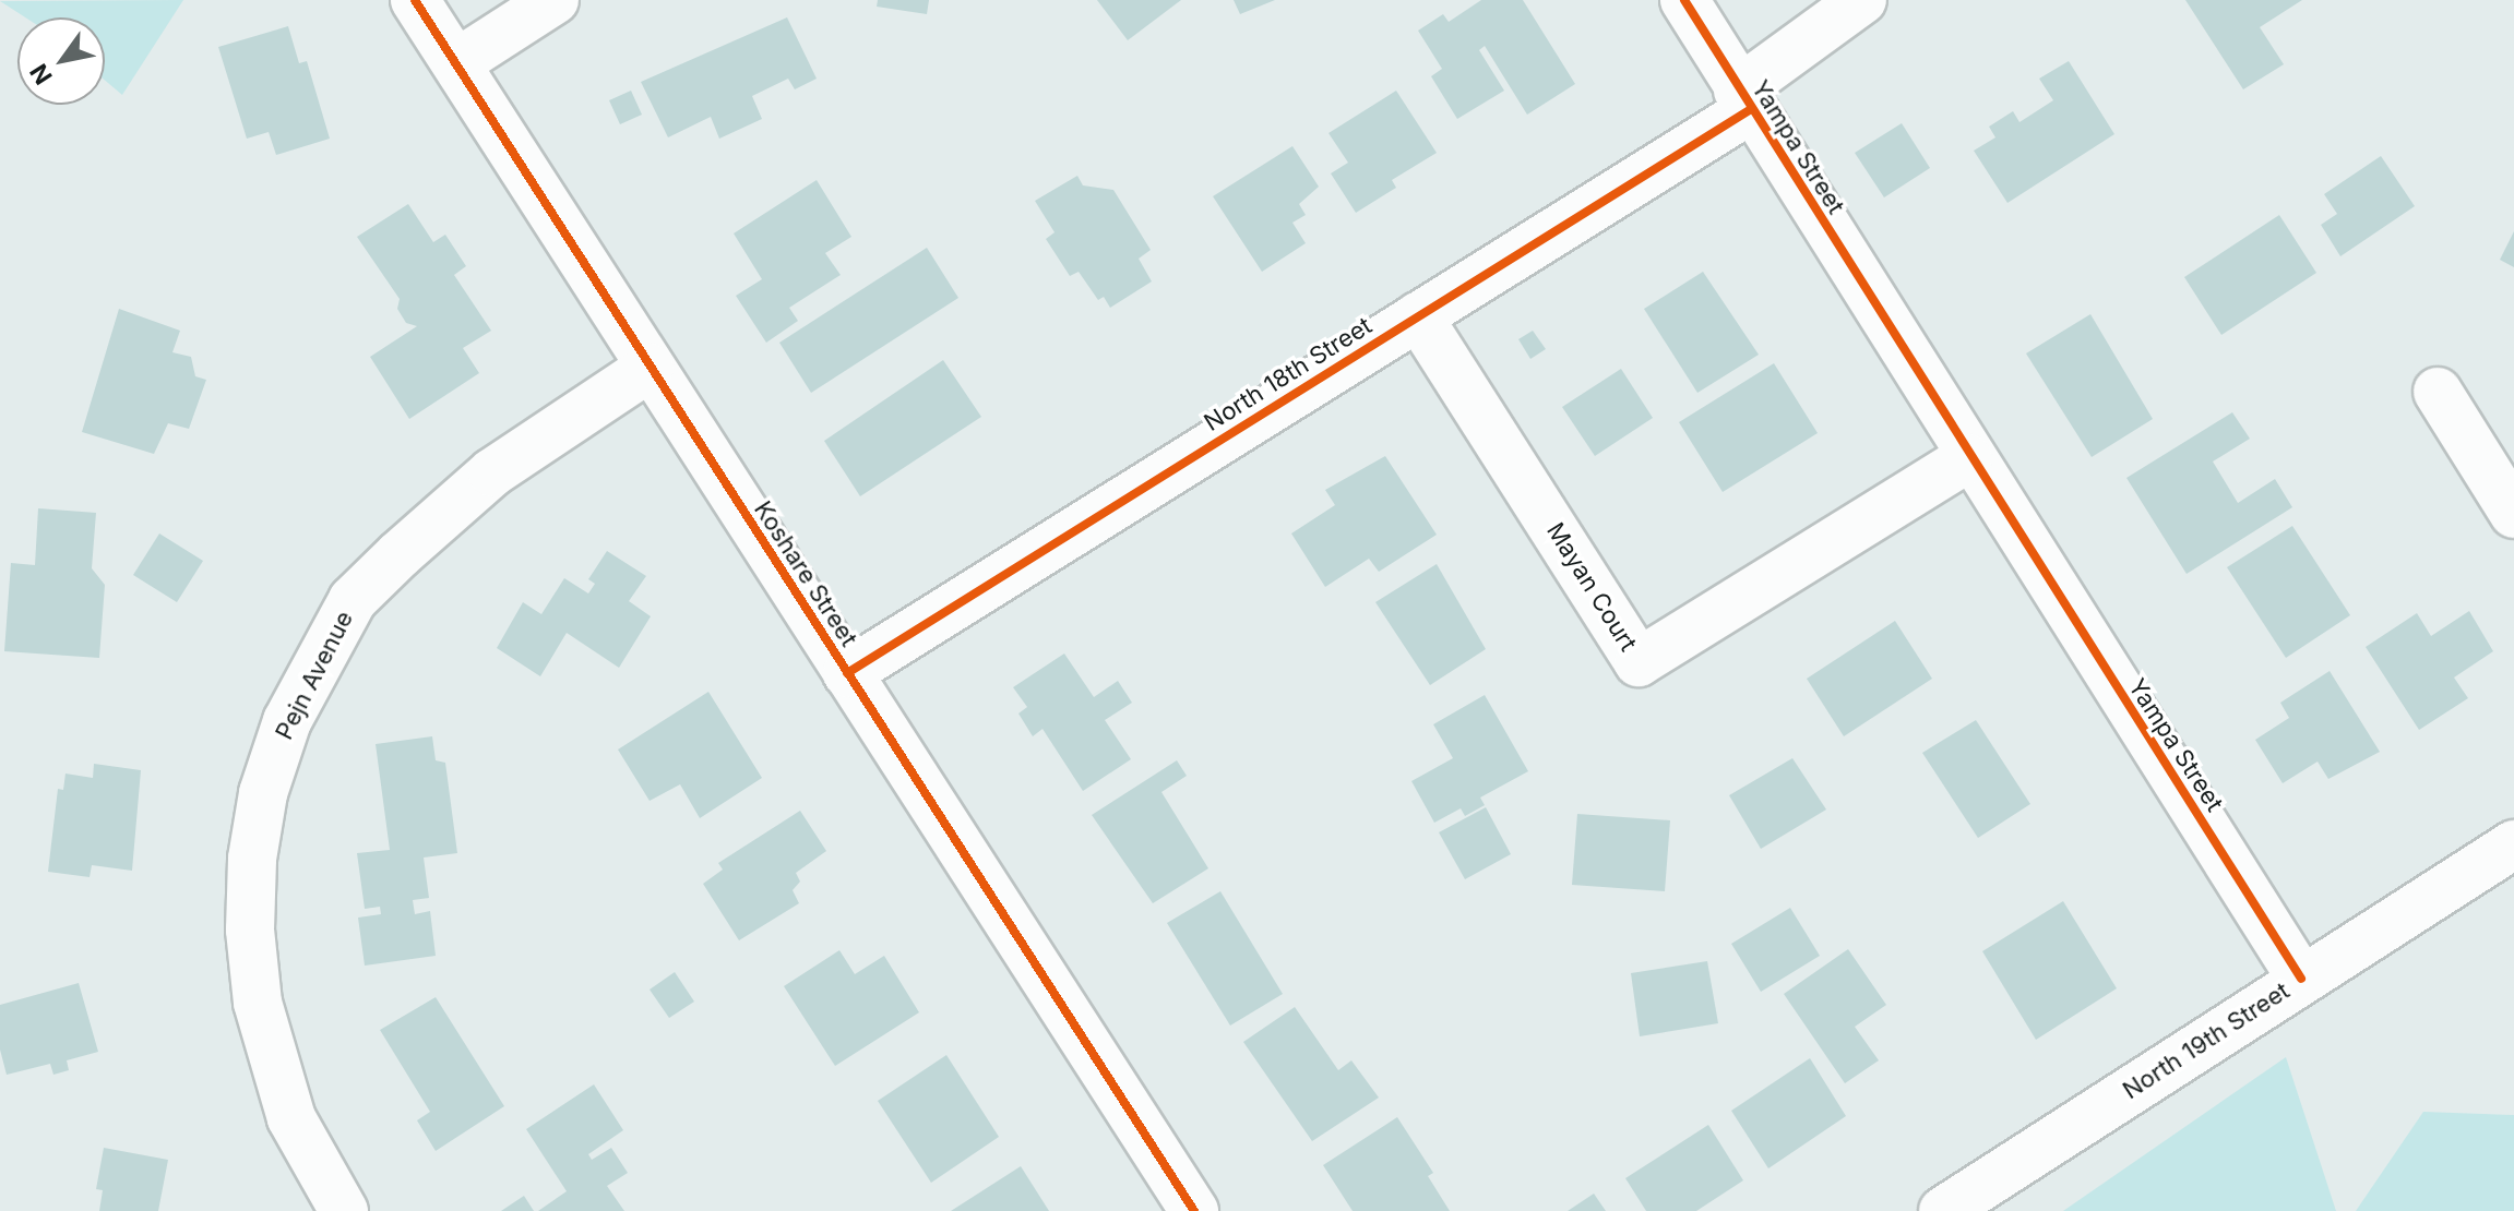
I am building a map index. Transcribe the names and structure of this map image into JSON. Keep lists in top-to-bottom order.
{
  "streets": {
    "street": [
      "Yampa Street",
      "North 18th Street",
      "Koshare Street",
      "Mayan Court",
      "Pejn Avenue",
      "North 19th Street"
    ]
  },
  "crossings": [
    ["Yampa Street", "North 18th Street"],
    ["Yampa Street", "Mayan Court"],
    ["Yampa Street", "North 19th Street"],
    ["North 18th Street", "Koshare Street"],
    ["North 18th Street", "Mayan Court"],
    ["Koshare Street", "Pejn Avenue"]
  ],
  "north": "bottom left"
}
